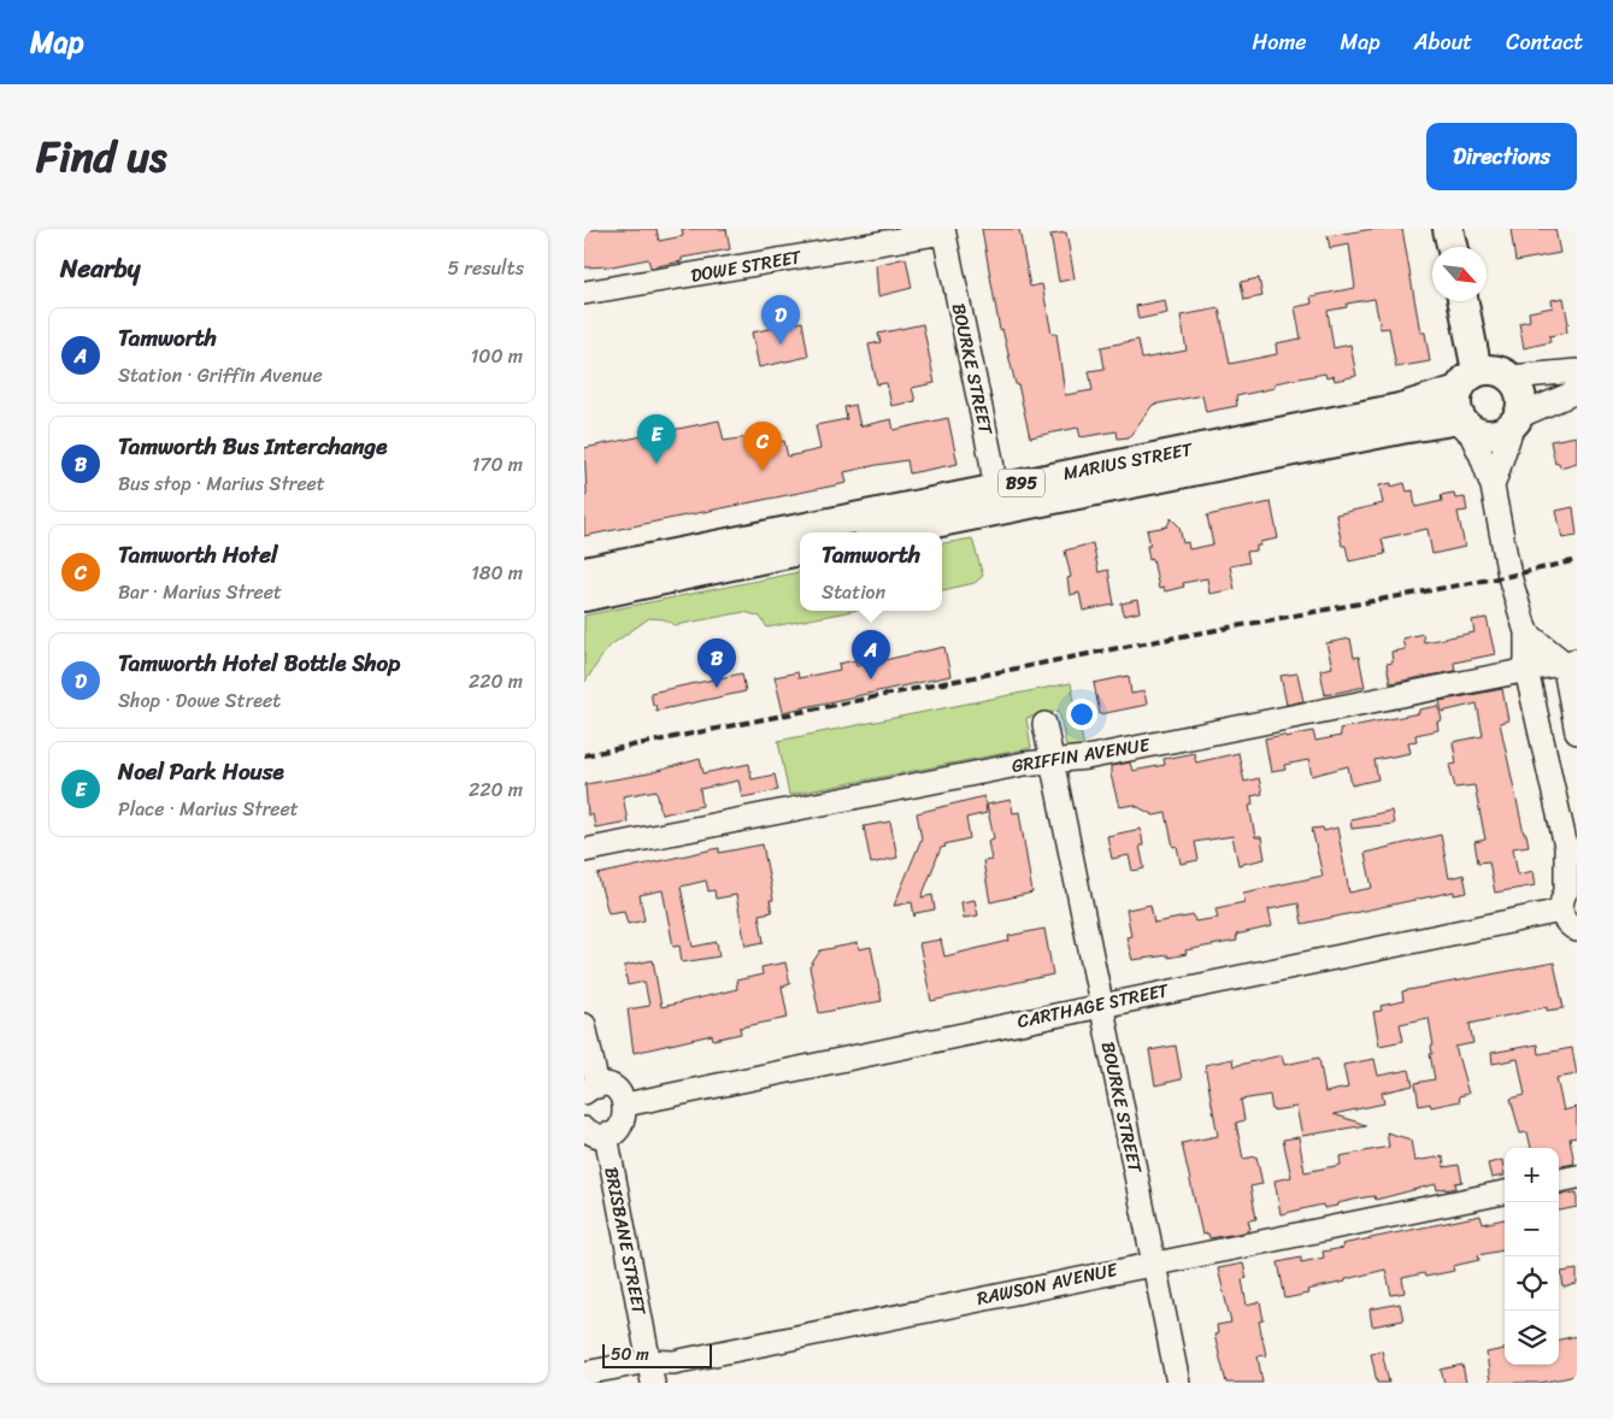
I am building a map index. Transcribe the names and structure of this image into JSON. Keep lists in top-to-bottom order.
{
  "streets": {
    "main road": ["MARIUS STREET", "B95"],
    "street": [
      "DOWE STREET",
      "BOURKE STREET",
      "GRIFFIN AVENUE",
      "CARTHAGE STREET",
      "BRISBANE STREET",
      "RAWSON AVENUE"
    ]
  },
  "crossings": [
    ["DOWE STREET", "BOURKE STREET"],
    ["BOURKE STREET", "MARIUS STREET"],
    ["BOURKE STREET", "GRIFFIN AVENUE"],
    ["BOURKE STREET", "CARTHAGE STREET"],
    ["BOURKE STREET", "RAWSON AVENUE"],
    ["MARIUS STREET", "B95"],
    ["BRISBANE STREET", "RAWSON AVENUE"]
  ],
  "scale_bar": "50 m",
  "north": "bottom right",
  "page": {
    "header": "Map",
    "nav": [
      "Home",
      "Map",
      "About",
      "Contact"
    ],
    "title": "Find us",
    "buttons": "Directions",
    "heading": ["Nearby", "5 results"],
    "pins": [
      "D",
      "E",
      "C",
      "A",
      "B"
    ],
    "list": [
      {
        "mark": "A",
        "name": "Tamworth",
        "note": "Station · Griffin Avenue",
        "value": "100 m"
      },
      {
        "mark": "B",
        "name": "Tamworth Bus Interchange",
        "note": "Bus stop · Marius Street",
        "value": "170 m"
      },
      {
        "mark": "C",
        "name": "Tamworth Hotel",
        "note": "Bar · Marius Street",
        "value": "180 m"
      },
      {
        "mark": "D",
        "name": "Tamworth Hotel Bottle Shop",
        "note": "Shop · Dowe Street",
        "value": "220 m"
      },
      {
        "mark": "E",
        "name": "Noel Park House",
        "note": "Place · Marius Street",
        "value": "220 m"
      }
    ],
    "popup": ["Tamworth", "Station"],
    "map_buttons": ["+", "−"],
    "scale": "50 m"
  }
}
